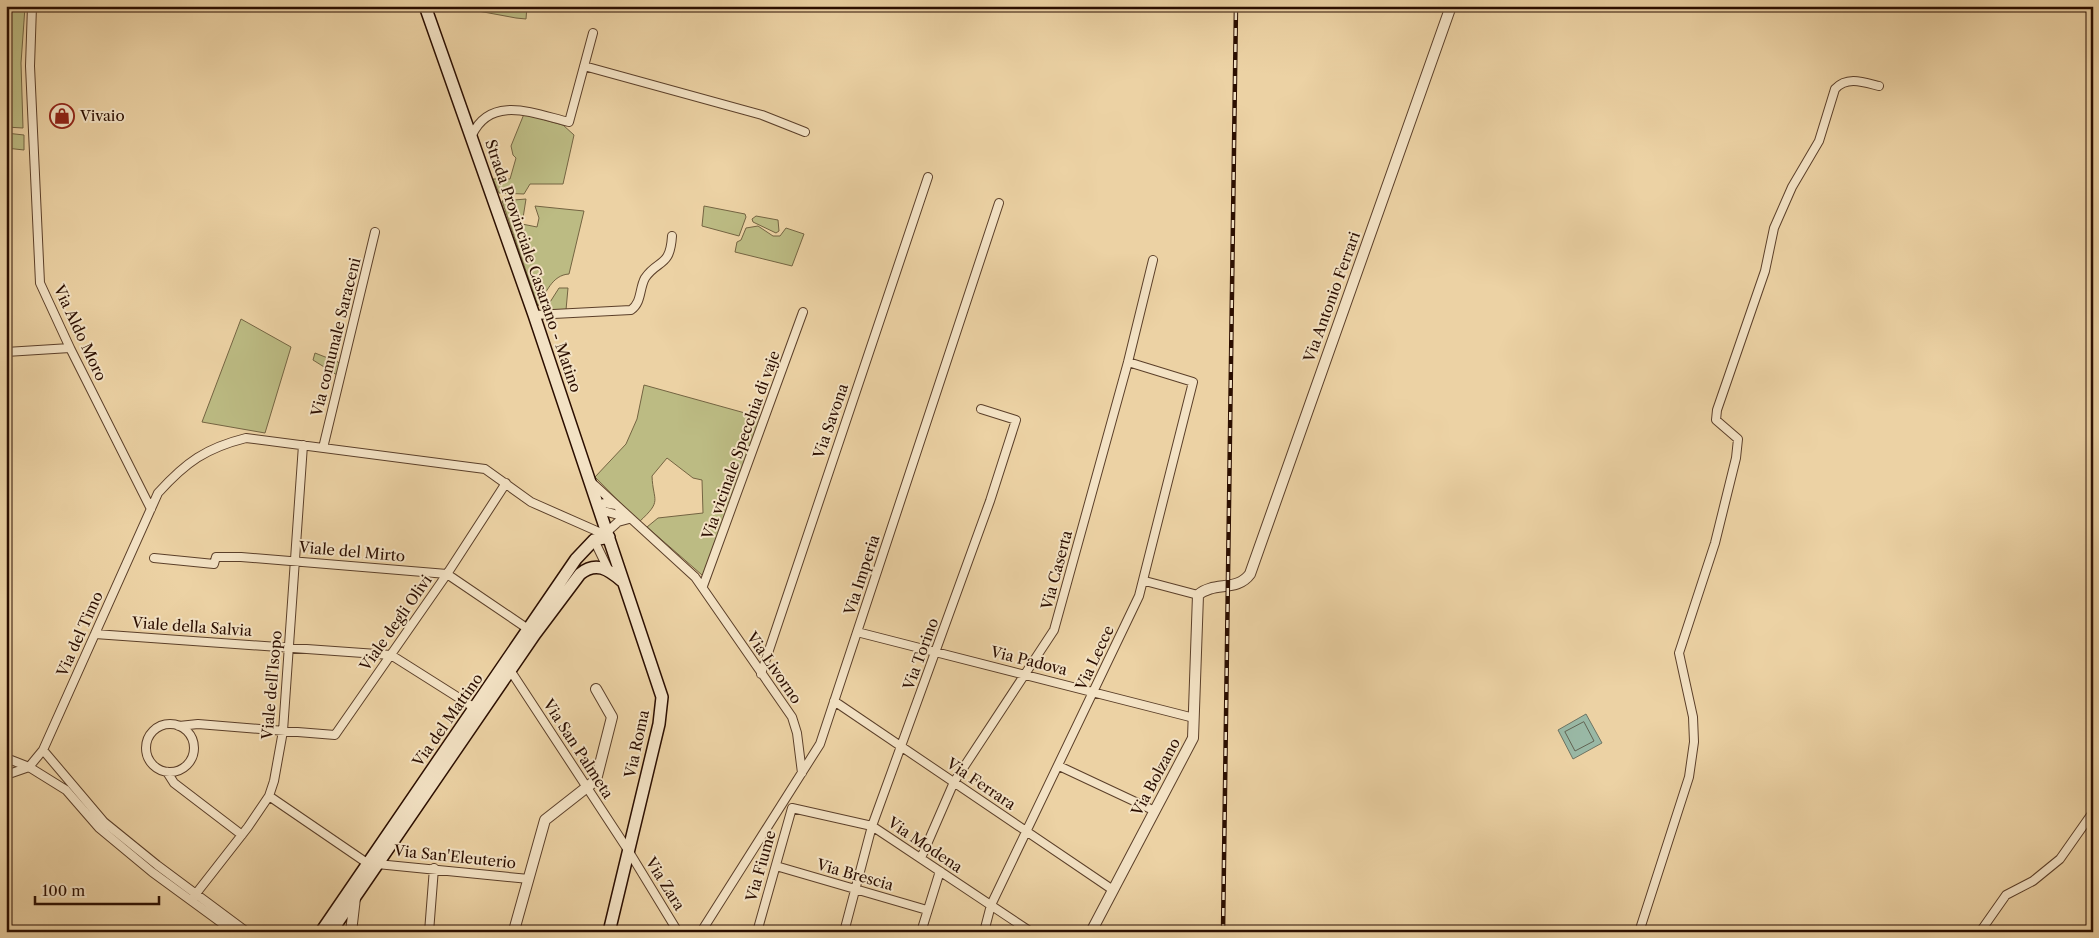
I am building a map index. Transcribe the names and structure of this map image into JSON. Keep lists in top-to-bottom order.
{
  "streets": {
    "main road": ["Strada Provinciale Casarano - Matino", "Via del Mattino", "Via Roma"],
    "street": [
      "Via Antonio Ferrari",
      "Via Aldo Moro",
      "Via comunale Saraceni",
      "Via Savona",
      "Via vicinale Specchia di vaje",
      "Viale del Mirto",
      "Via Caserta",
      "Via Imperia",
      "Viale degli Olivi",
      "Viale della Salvia",
      "Via del Timo",
      "Via Torino",
      "Via Lecce",
      "Via Padova",
      "Via Livorno",
      "Viale dell'Isopo",
      "Via San Palmeta",
      "Via Bolzano",
      "Via Ferrara",
      "Via Modena",
      "Via San'Eleuterio",
      "Via Fiume",
      "Via Brescia",
      "Via Zara"
    ]
  },
  "crossings": [
    ["Strada Provinciale Casarano - Matino", "Via Livorno"],
    ["Strada Provinciale Casarano - Matino", "Via Roma"],
    ["Via Antonio Ferrari", "Via Bolzano"],
    ["Via Aldo Moro", "Via del Timo"],
    ["Via Savona", "Via Livorno"],
    ["Via vicinale Specchia di vaje", "Via Livorno"],
    ["Viale del Mirto", "Viale degli Olivi"],
    ["Viale del Mirto", "Viale dell'Isopo"],
    ["Via Caserta", "Via Lecce"],
    ["Via Caserta", "Via Padova"],
    ["Via Caserta", "Via Ferrara"],
    ["Via Caserta", "Via Modena"],
    ["Via Imperia", "Via Padova"],
    ["Via Imperia", "Via Livorno"],
    ["Via Imperia", "Via Ferrara"],
    ["Viale degli Olivi", "Viale della Salvia"],
    ["Viale degli Olivi", "Viale dell'Isopo"],
    ["Viale della Salvia", "Via del Timo"],
    ["Viale della Salvia", "Viale dell'Isopo"],
    ["Viale della Salvia", "Via del Mattino"],
    ["Via del Timo", "Viale dell'Isopo"],
    ["Via Torino", "Via Padova"],
    ["Via Torino", "Via Ferrara"],
    ["Via Torino", "Via Modena"],
    ["Via Torino", "Via Brescia"],
    ["Via Lecce", "Via Padova"],
    ["Via Lecce", "Via Ferrara"],
    ["Via Lecce", "Via Modena"],
    ["Via Padova", "Via Bolzano"],
    ["Via del Mattino", "Via San Palmeta"],
    ["Via del Mattino", "Via San'Eleuterio"],
    ["Via Roma", "Via San Palmeta"],
    ["Via Roma", "Via Zara"],
    ["Via San Palmeta", "Via Zara"],
    ["Via Bolzano", "Via Ferrara"],
    ["Via Modena", "Via Fiume"],
    ["Via Fiume", "Via Brescia"]
  ],
  "places": {
    "shop": ["Vivaio"]
  },
  "scale_bar": "100 m"
}
